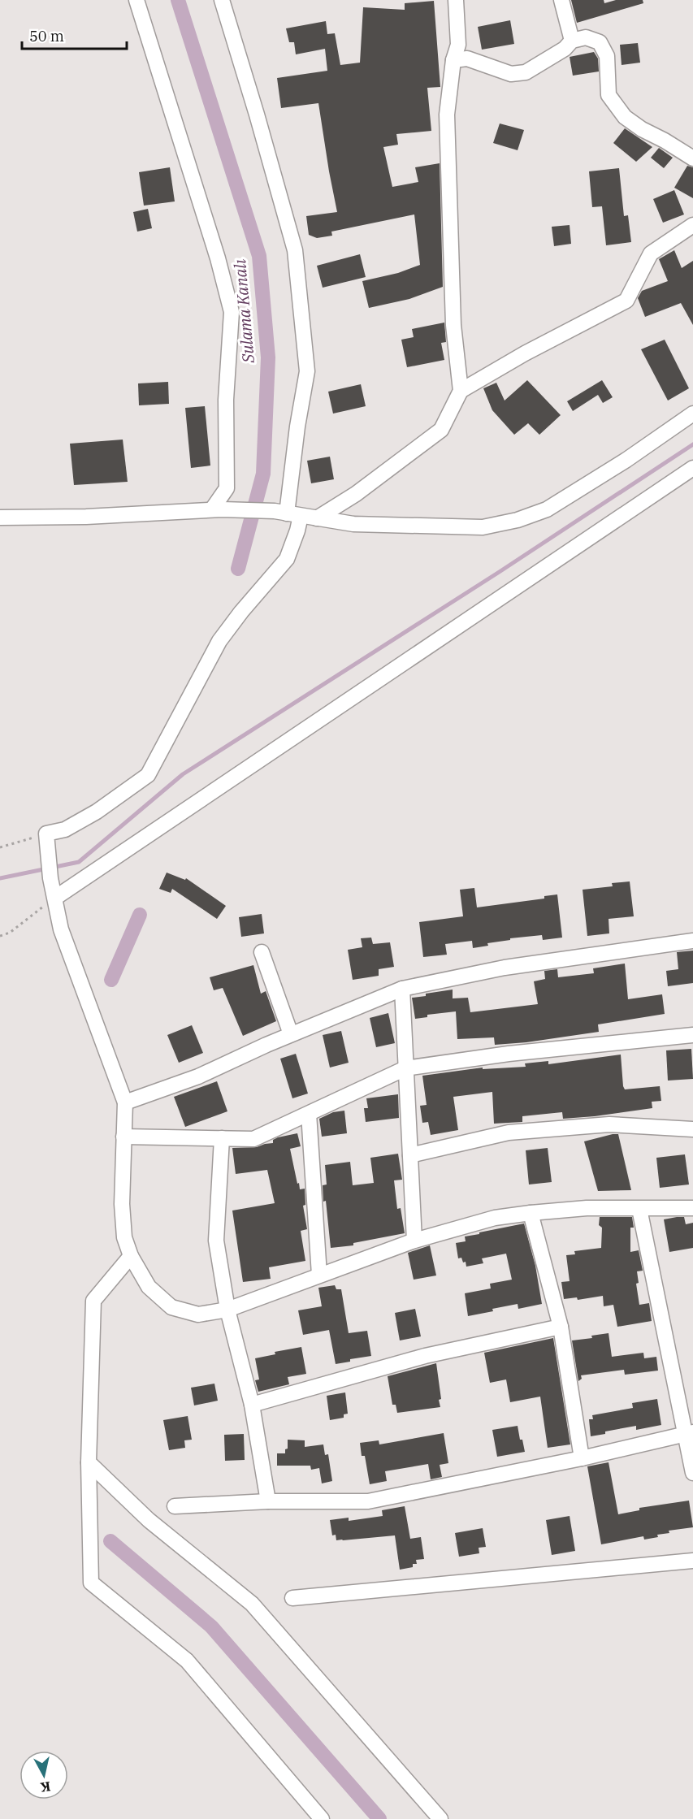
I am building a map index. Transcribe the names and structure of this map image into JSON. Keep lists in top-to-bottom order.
{
  "water": ["Sulama Kanalı"],
  "scale_bar": "50 m",
  "north": "bottom"
}
